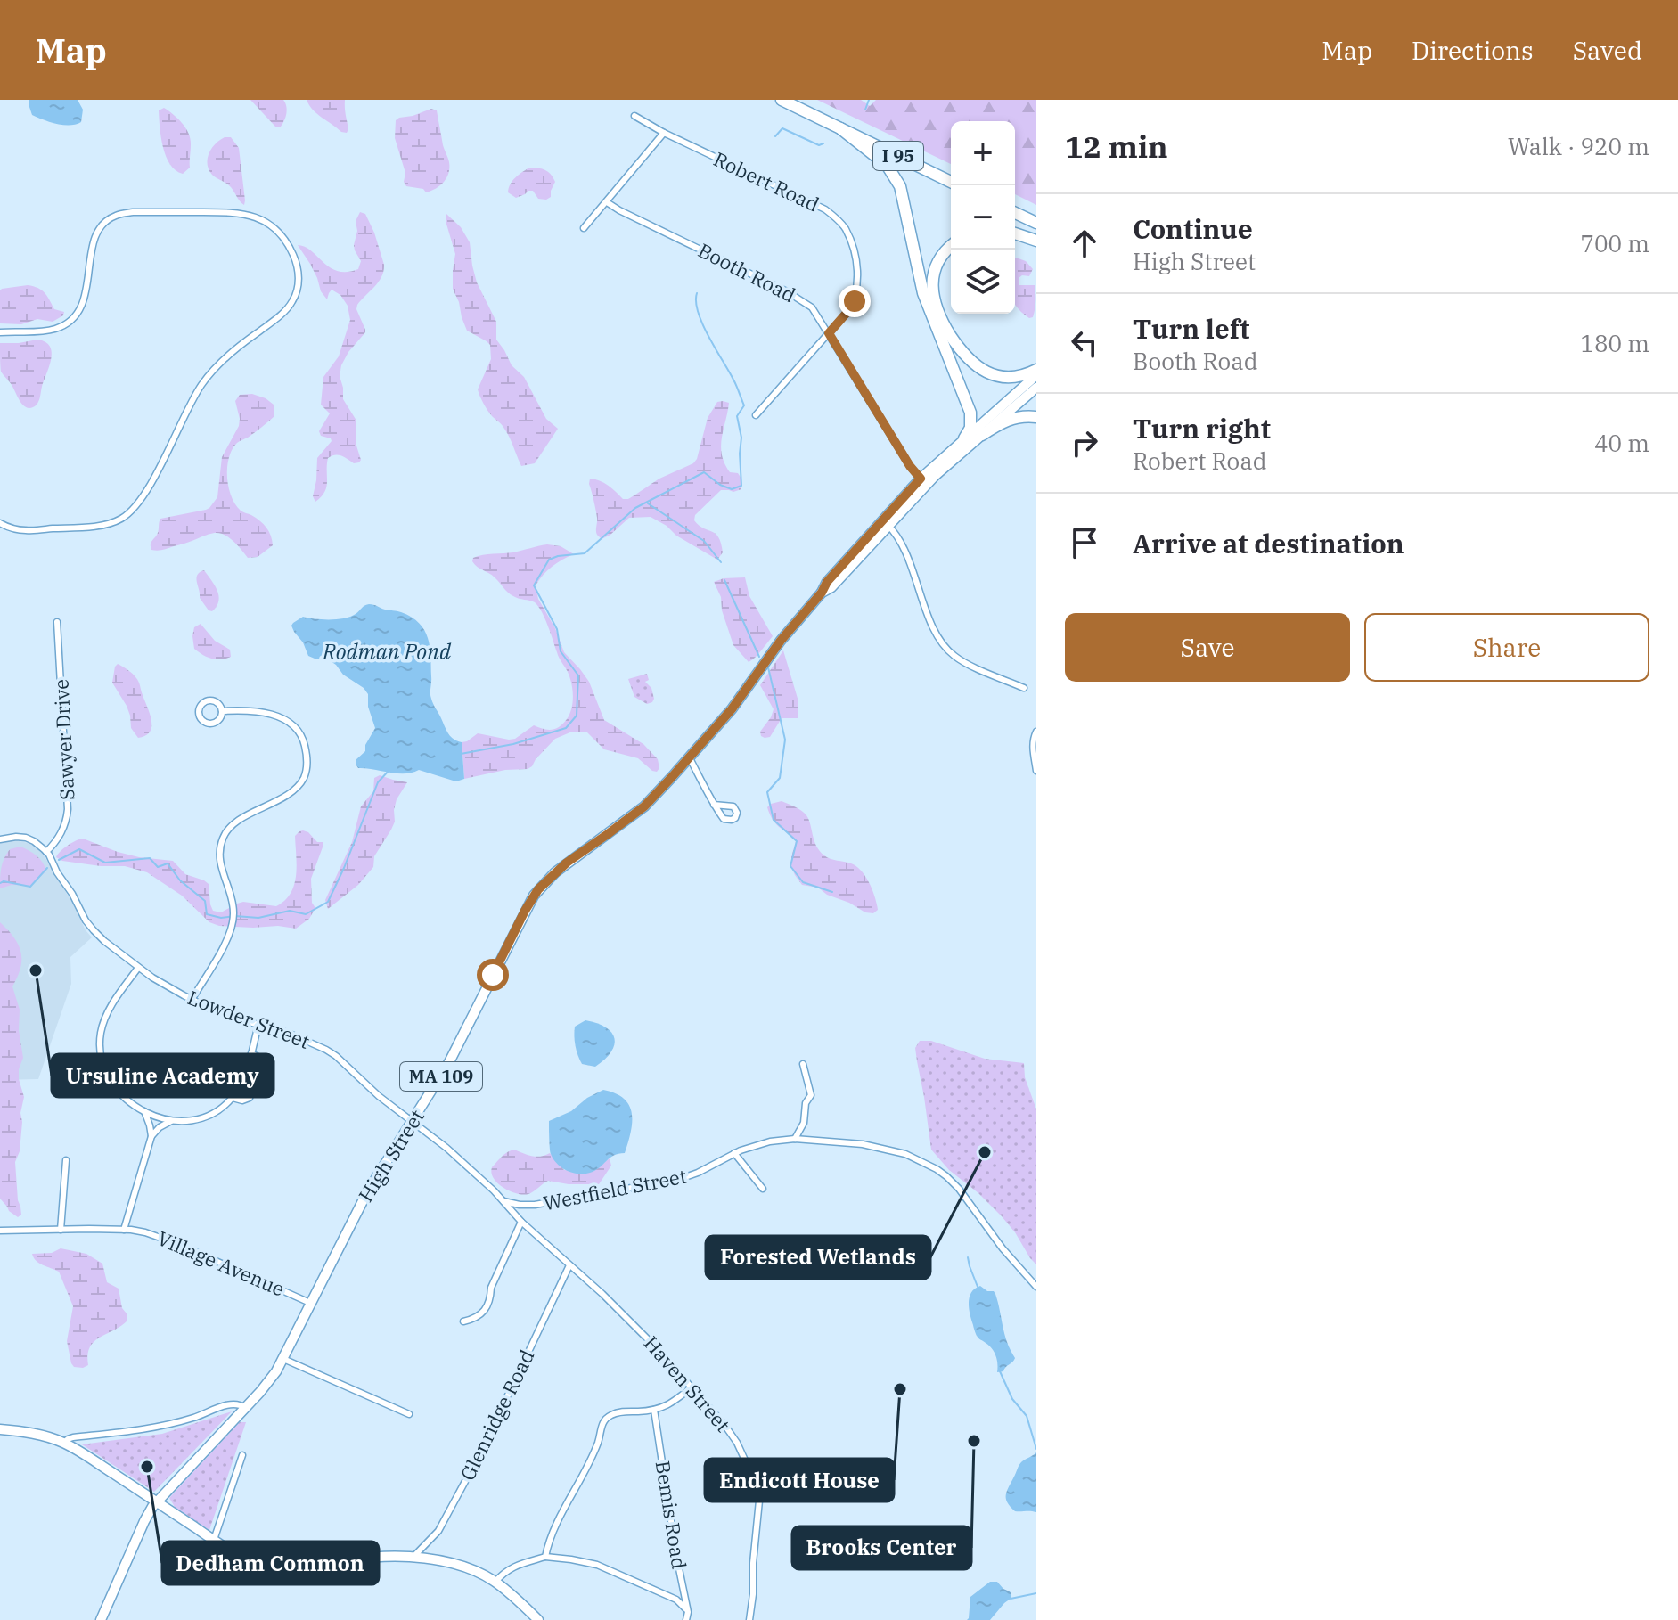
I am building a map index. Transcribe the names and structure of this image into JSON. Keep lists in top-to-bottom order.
{
  "streets": {
    "highway": ["I 95"],
    "main road": ["MA 109", "High Street"],
    "street": [
      "Robert Road",
      "Booth Road",
      "Sawyer Drive",
      "Lowder Street",
      "Westfield Street",
      "Village Avenue",
      "Haven Street",
      "Glenridge Road",
      "Bemis Road"
    ]
  },
  "crossings": [
    ["Robert Road", "Booth Road"],
    ["Booth Road", "High Street"],
    ["Sawyer Drive", "Lowder Street"],
    ["Lowder Street", "High Street"],
    ["MA 109", "High Street"],
    ["High Street", "Village Avenue"],
    ["Westfield Street", "Haven Street"],
    ["Haven Street", "Glenridge Road"]
  ],
  "water": ["Rodman Pond"],
  "places": [
    "Ursuline Academy",
    "Forested Wetlands",
    "Endicott House",
    "Brooks Center",
    "Dedham Common"
  ],
  "page": {
    "header": "Map",
    "nav": ["Map", "Directions", "Saved"],
    "heading": ["12 min", "Walk · 920 m"],
    "map_buttons": ["+", "−"],
    "list": [
      ["Continue", "High Street", "700 m"],
      ["Turn left", "Booth Road", "180 m"],
      ["Turn right", "Robert Road", "40 m"],
      "Arrive at destination"
    ],
    "buttons": ["Save", "Share"]
  }
}
